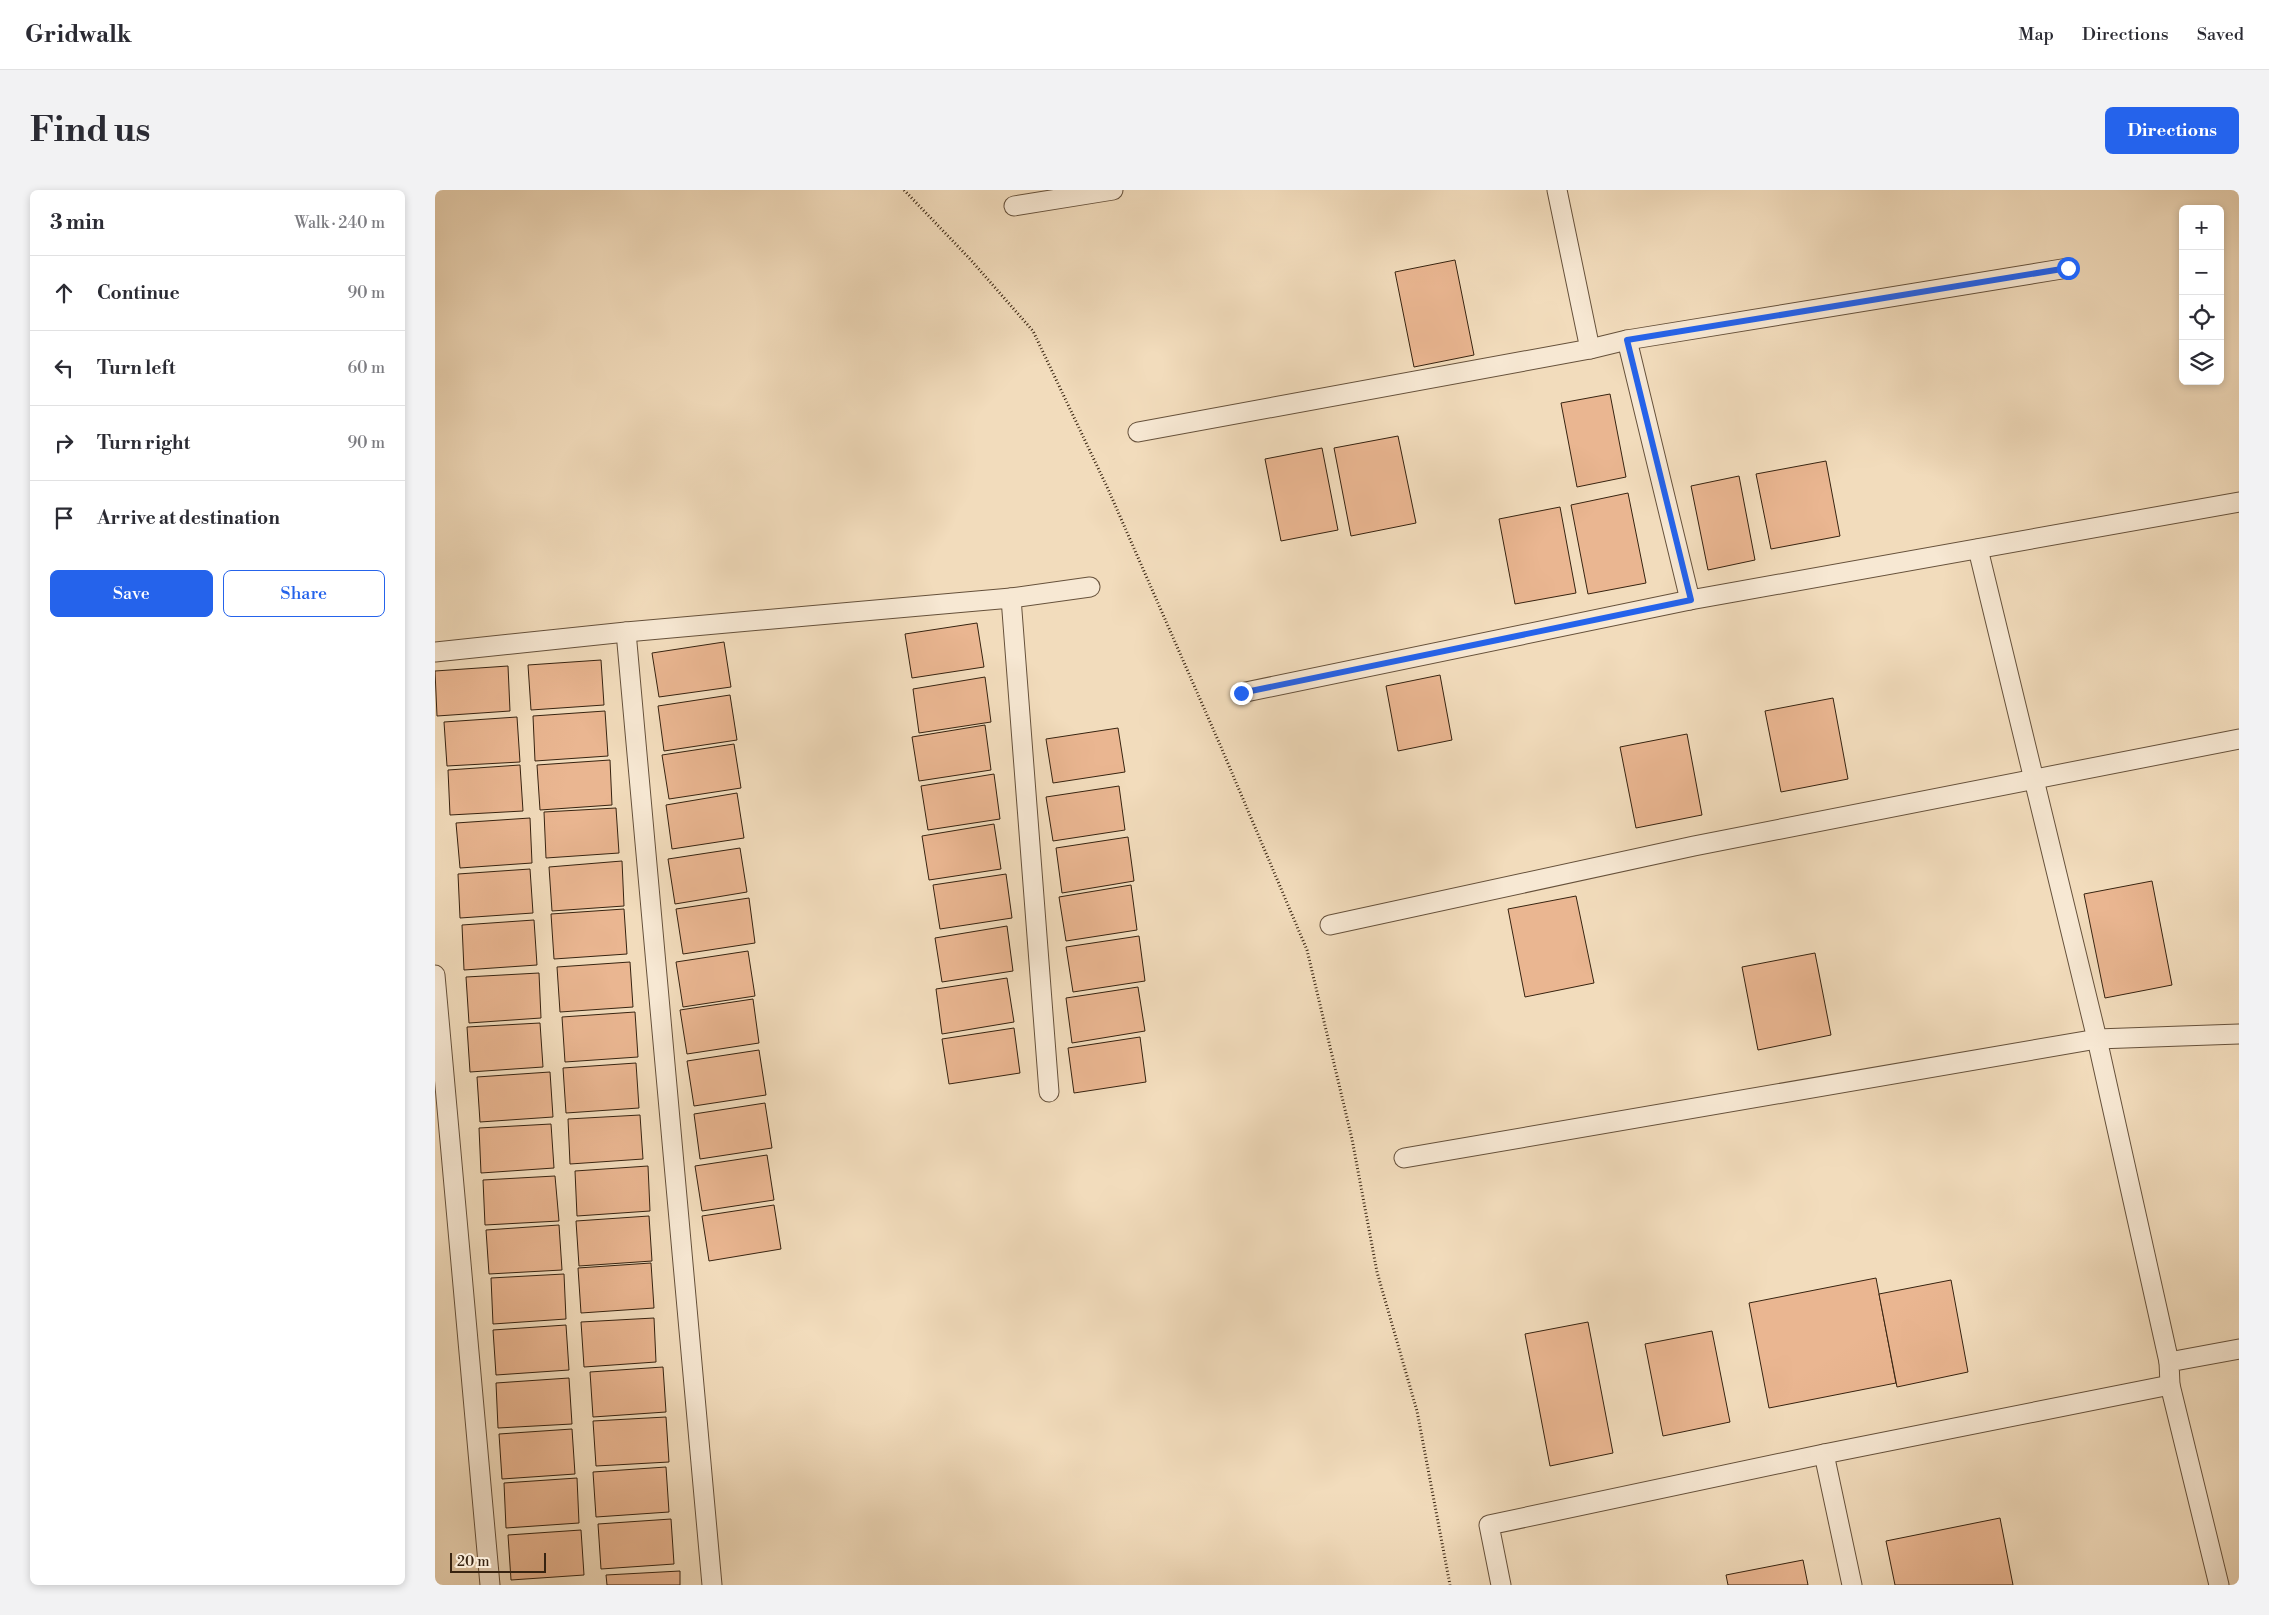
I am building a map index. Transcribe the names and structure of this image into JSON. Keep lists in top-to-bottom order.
{
  "scale_bar": "20 m",
  "page": {
    "header": "Gridwalk",
    "nav": ["Map", "Directions", "Saved"],
    "buttons": [
      "Directions",
      ["Save", "Share"]
    ],
    "title": "Find us",
    "heading": ["3 min", "Walk · 240 m"],
    "map_buttons": ["+", "−"],
    "list": [
      ["Continue", "90 m"],
      ["Turn left", "60 m"],
      ["Turn right", "90 m"],
      "Arrive at destination"
    ],
    "scale": "20 m"
  }
}
